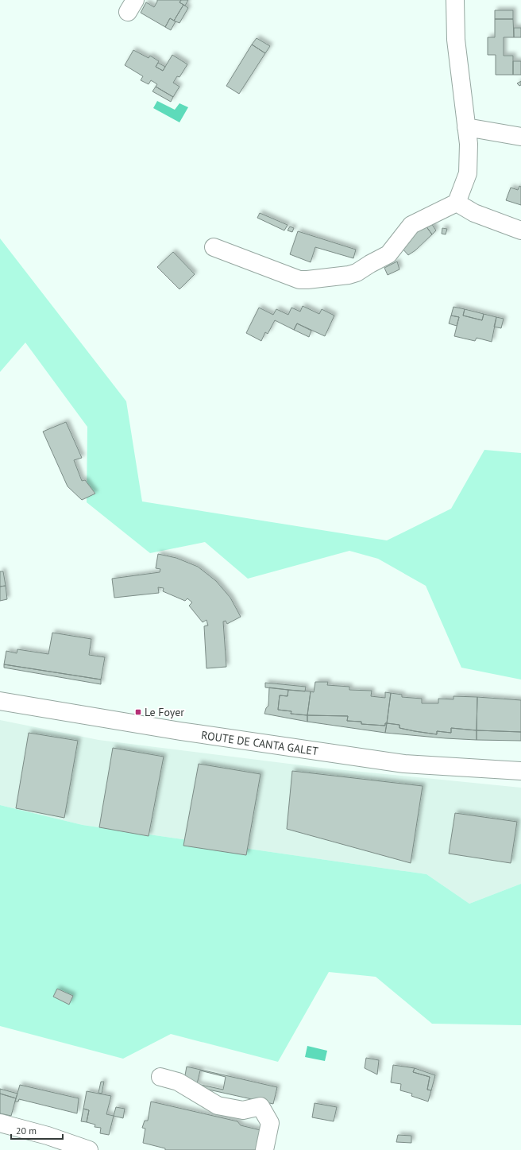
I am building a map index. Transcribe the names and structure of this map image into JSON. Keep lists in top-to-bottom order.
{
  "streets": {
    "street": ["ROUTE DE CANTA GALET"]
  },
  "places": {
    "transit": ["Le Foyer"]
  },
  "scale_bar": "20 m"
}
